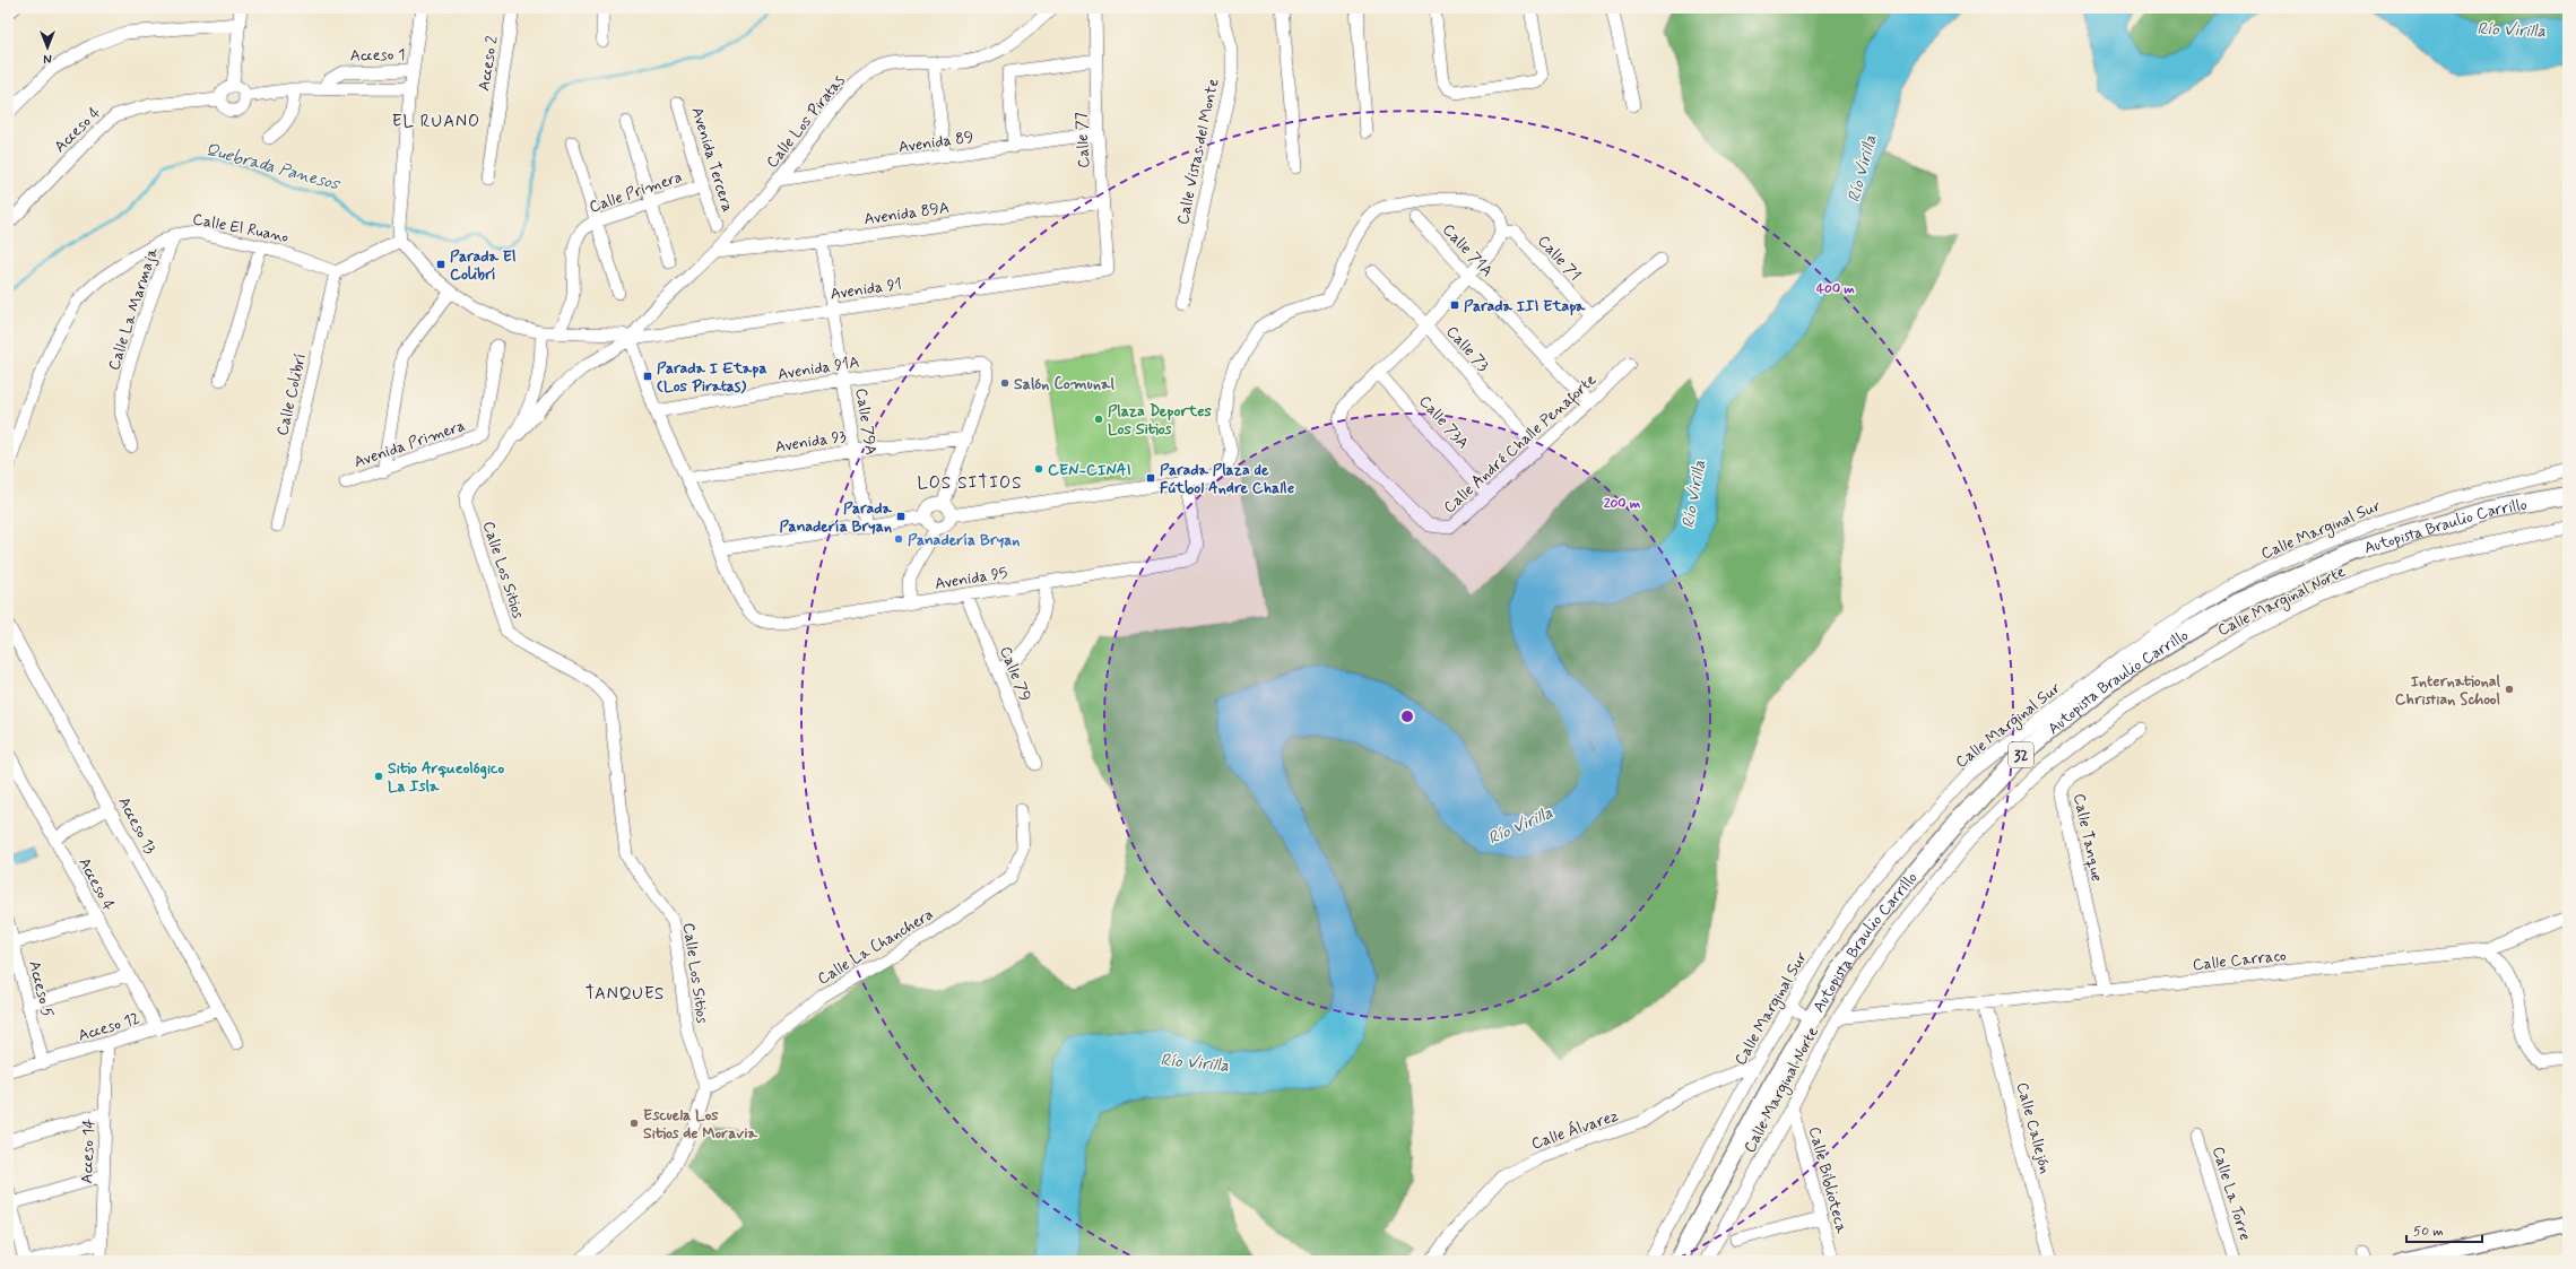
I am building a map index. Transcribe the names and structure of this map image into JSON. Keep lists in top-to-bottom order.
{
  "streets": {
    "highway": ["Autopista Braulio Carrillo", "32"],
    "street": [
      "Acceso 1",
      "Acceso 2",
      "Calle Los Piratas",
      "Acceso 4",
      "Calle 77",
      "Avenida 89",
      "Calle Vistas del Monte",
      "Avenida Tercera",
      "Calle Primera",
      "Avenida 89A",
      "Calle El Ruano",
      "Calle 71A",
      "Calle 71",
      "Avenida 91",
      "Calle La Marmaja",
      "Calle 73",
      "Avenida 91A",
      "Calle Colibrí",
      "Calle 79A",
      "Calle 73A",
      "Avenida 93",
      "Avenida Primera",
      "Calle André Challe Penaforte",
      "Calle Marginal Sur",
      "Calle Los Sitios",
      "Avenida 95",
      "Calle Marginal Norte",
      "Calle 79",
      "Acceso 13",
      "Calle Tanque",
      "Calle La Chanchera",
      "Calle Carraco",
      "Acceso 5",
      "Acceso 12",
      "Calle Callejón",
      "Calle Álvarez",
      "Acceso 14",
      "Calle Biblioteca",
      "Calle La Torre"
    ]
  },
  "crossings": [
    ["Calle Los Piratas", "Avenida 89"],
    ["Calle Los Piratas", "Avenida 89A"],
    ["Calle Los Piratas", "Avenida 91"],
    ["Acceso 4", "Acceso 12"],
    ["Calle 77", "Avenida 89"],
    ["Calle 77", "Avenida 89A"],
    ["Calle 77", "Avenida 91"],
    ["Avenida Tercera", "Calle Primera"],
    ["Avenida 89A", "Calle 79A"],
    ["Calle El Ruano", "Calle La Marmaja"],
    ["Calle El Ruano", "Calle Colibrí"],
    ["Calle 71A", "Calle André Challe Penaforte"],
    ["Calle 71", "Calle André Challe Penaforte"],
    ["Avenida 91", "Calle 79A"],
    ["Calle 73", "Calle André Challe Penaforte"],
    ["Avenida 91A", "Calle 79A"],
    ["Avenida 91A", "Avenida 93"],
    ["Calle 79A", "Avenida 93"],
    ["Calle 73A", "Calle André Challe Penaforte"],
    ["Autopista Braulio Carrillo", "Calle Marginal Sur"],
    ["Calle Marginal Sur", "Calle Álvarez"],
    ["Calle Los Sitios", "Calle La Chanchera"],
    ["Avenida 95", "Calle 79"],
    ["Calle Marginal Norte", "Calle Carraco"],
    ["Calle Marginal Norte", "Calle Biblioteca"],
    ["Acceso 13", "Acceso 12"],
    ["Calle Tanque", "Calle Carraco"],
    ["Calle Carraco", "Calle Callejón"],
    ["Acceso 5", "Acceso 12"],
    ["Acceso 12", "Acceso 14"]
  ],
  "districts": ["EL RUANO", "LOS SITIOS", "TANQUES"],
  "water": ["Río Virilla", "Quebrada Panesos"],
  "places": {
    "transit": [
      "Parada El Colibrí",
      "Parada III Etapa",
      "Parada I Etapa (Los Piratas)",
      "Parada Plaza de Fútbol Andre Challe",
      "Parada Panadería Bryan"
    ],
    "other": [
      "Salón Comunal",
      "Plaza Deportes Los Sitios",
      "CEN-CINAI",
      "Panadería Bryan",
      "International Christian School",
      "Sitio Arqueológico La Isla",
      "Escuela Los Sitios de Moravia"
    ]
  },
  "scale_bar": "50 m",
  "north": "bottom",
  "rings": ["400 m", "200 m"]
}
